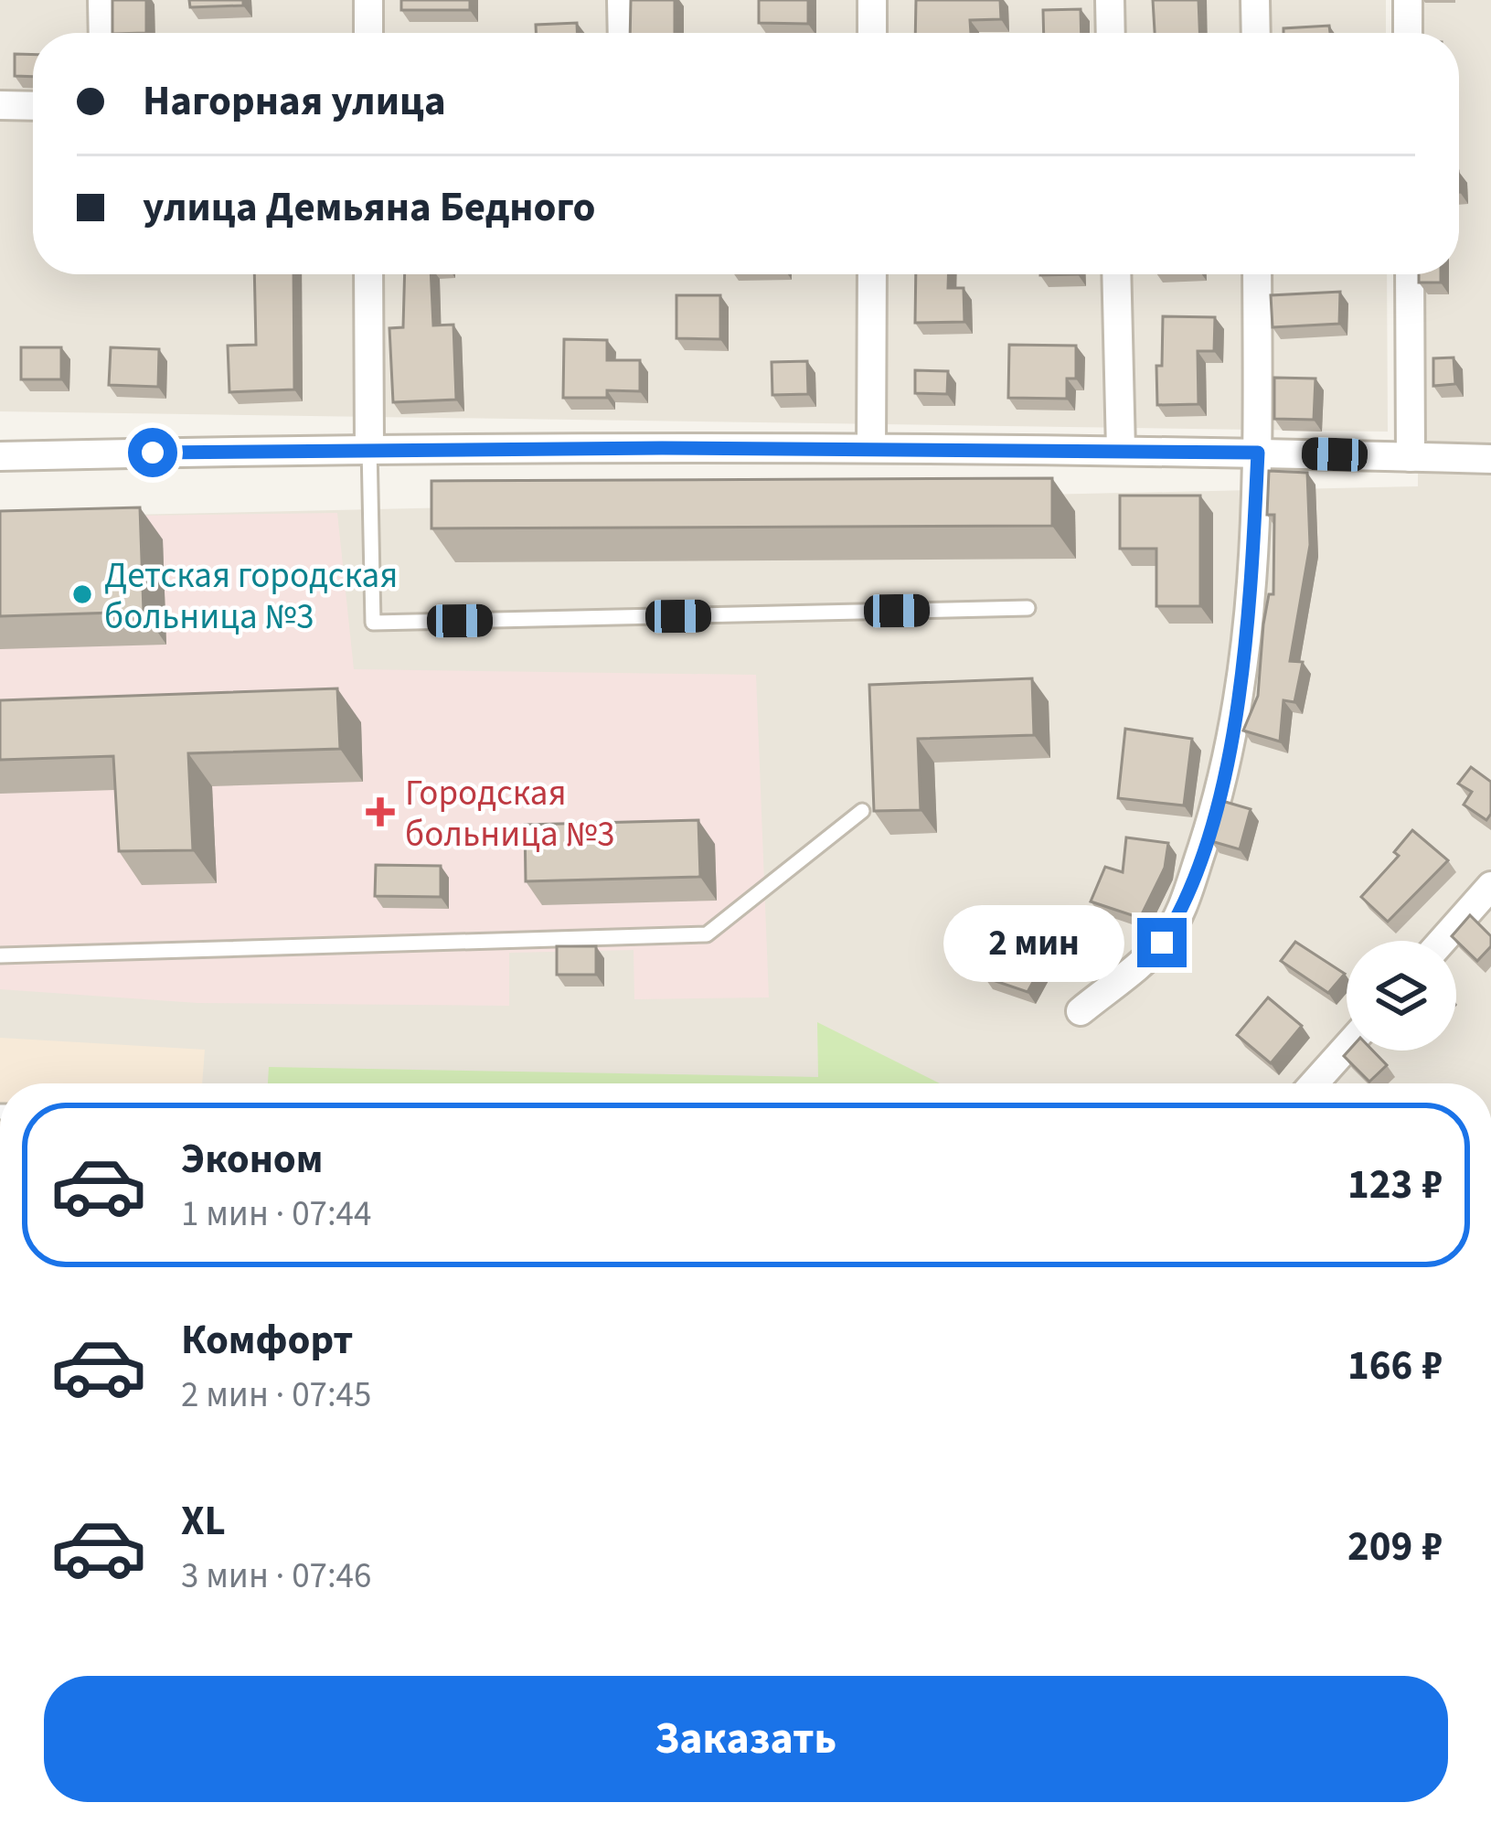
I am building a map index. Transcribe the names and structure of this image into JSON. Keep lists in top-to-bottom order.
{
  "places": {
    "other": ["Детская городская больница №3"],
    "health": ["Городская больница №3"]
  },
  "page": {
    "banner": ["Нагорная улица", "улица Демьяна Бедного"],
    "bubble": "2 мин",
    "list": [
      {
        "name": "Эконом",
        "note": "1 мин · 07:44",
        "value": "123 ₽"
      },
      {
        "name": "Комфорт",
        "note": "2 мин · 07:45",
        "value": "166 ₽"
      },
      {
        "name": "XL",
        "note": "3 мин · 07:46",
        "value": "209 ₽"
      }
    ],
    "buttons": "Заказать"
  }
}
